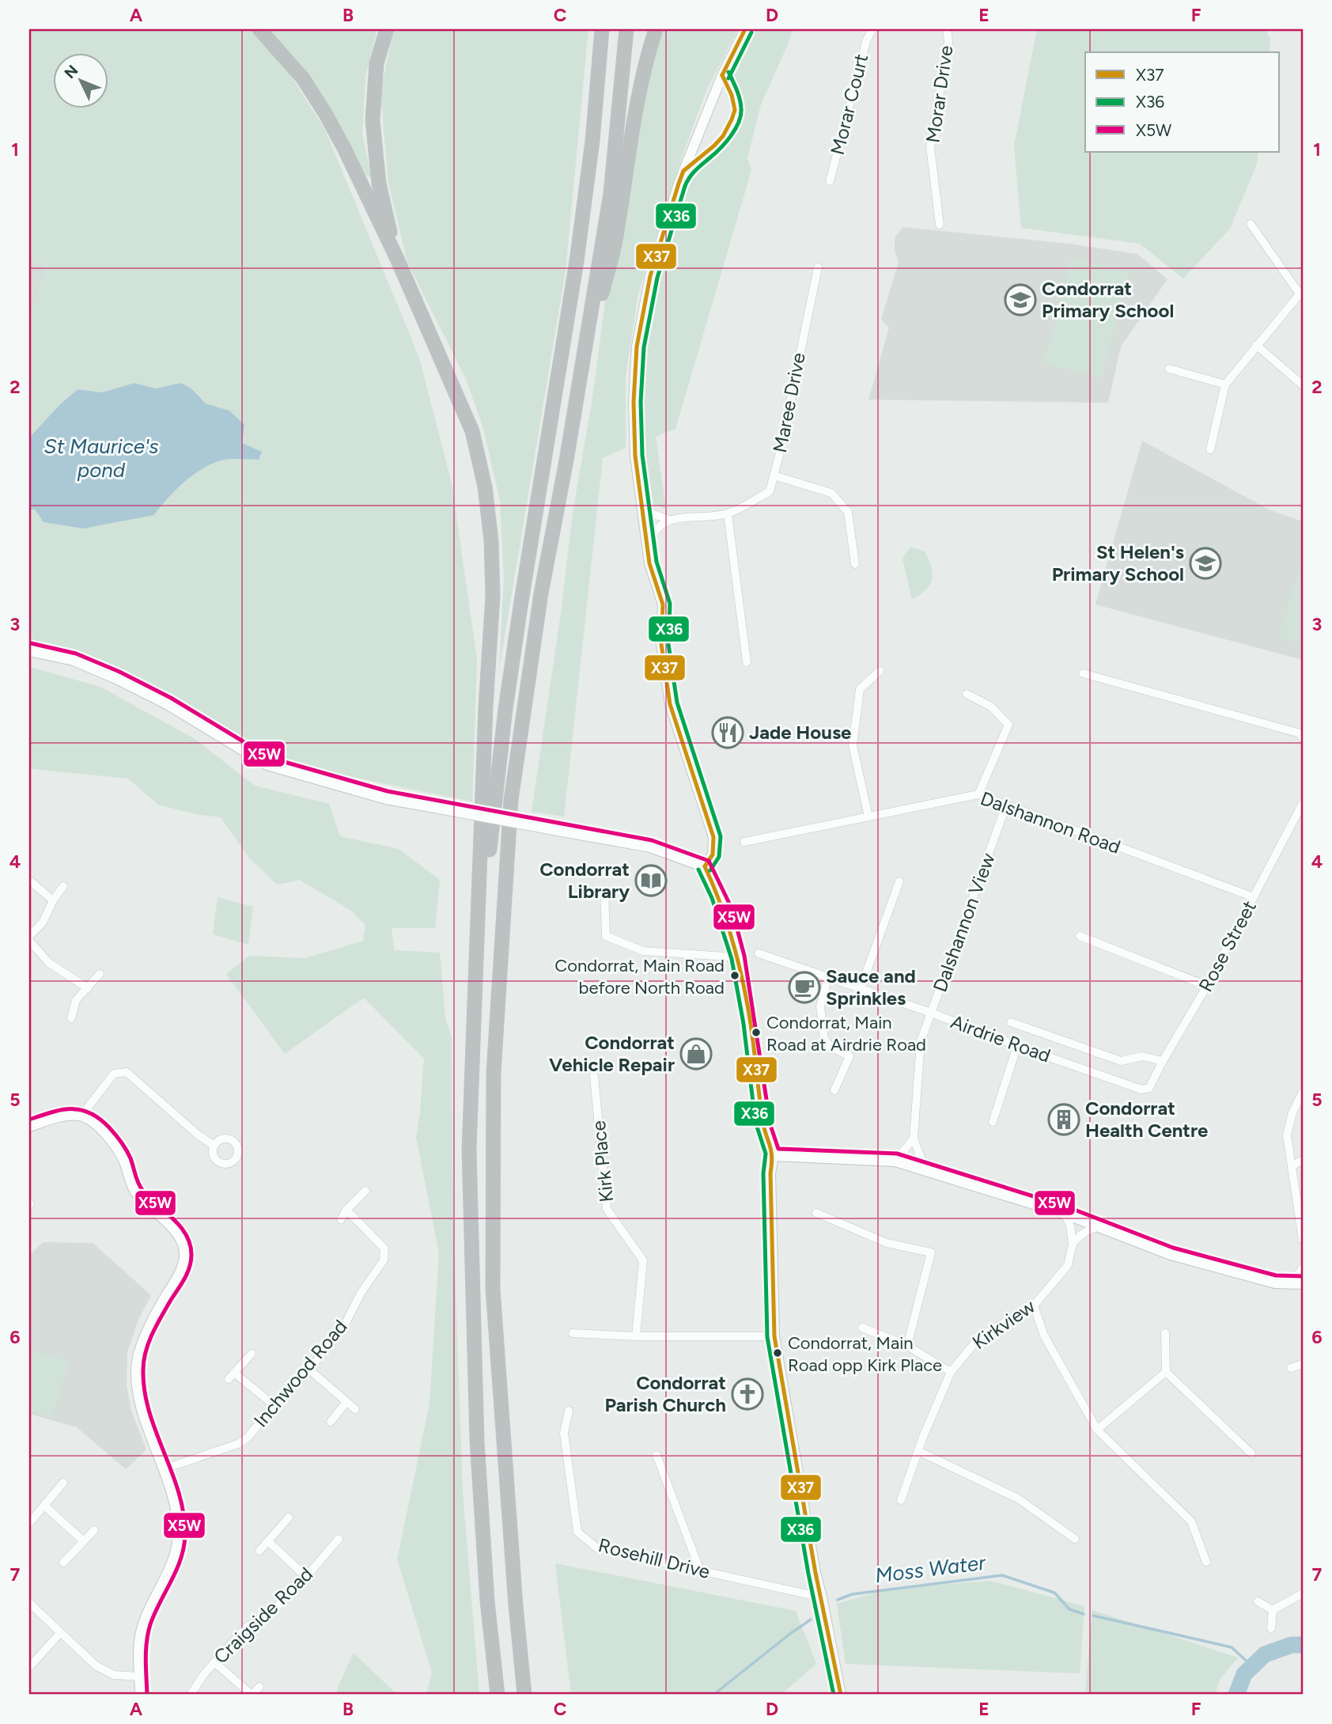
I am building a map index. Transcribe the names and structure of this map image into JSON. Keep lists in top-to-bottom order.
{
  "streets": {
    "street": [
      "Morar Drive",
      "Morar Court",
      "Maree Drive",
      "Dalshannon Road",
      "Dalshannon View",
      "Rose Street",
      "Airdrie Road",
      "Kirk Place",
      "Kirkview",
      "Inchwood Road",
      "Rosehill Drive",
      "Craigside Road"
    ]
  },
  "crossings": [
    ["Dalshannon Road", "Dalshannon View"],
    ["Dalshannon Road", "Rose Street"],
    ["Dalshannon View", "Airdrie Road"],
    ["Rose Street", "Airdrie Road"]
  ],
  "water": ["St Maurice's pond", "Moss Water"],
  "places": {
    "school or university": ["Condorrat Primary School", "St Helen's Primary School"],
    "restaurant": ["Jade House"],
    "library": ["Condorrat Library"],
    "other": ["Condorrat, Main Road before North Road", "Condorrat, Main Road at Airdrie Road", "Condorrat, Main Road opp Kirk Place"],
    "cafe": ["Sauce and Sprinkles"],
    "shop": ["Condorrat Vehicle Repair"],
    "building": ["Condorrat Health Centre"],
    "church": ["Condorrat Parish Church"]
  },
  "lines": ["transit line X37", "transit line X36", "transit line X5W"],
  "legend": ["X37", "X36", "X5W"],
  "north": "top left",
  "grid": {
    "columns": [
      "A",
      "B",
      "C",
      "D",
      "E",
      "F"
    ],
    "rows": [
      "1",
      "2",
      "3",
      "4",
      "5",
      "6",
      "7"
    ]
  }
}
